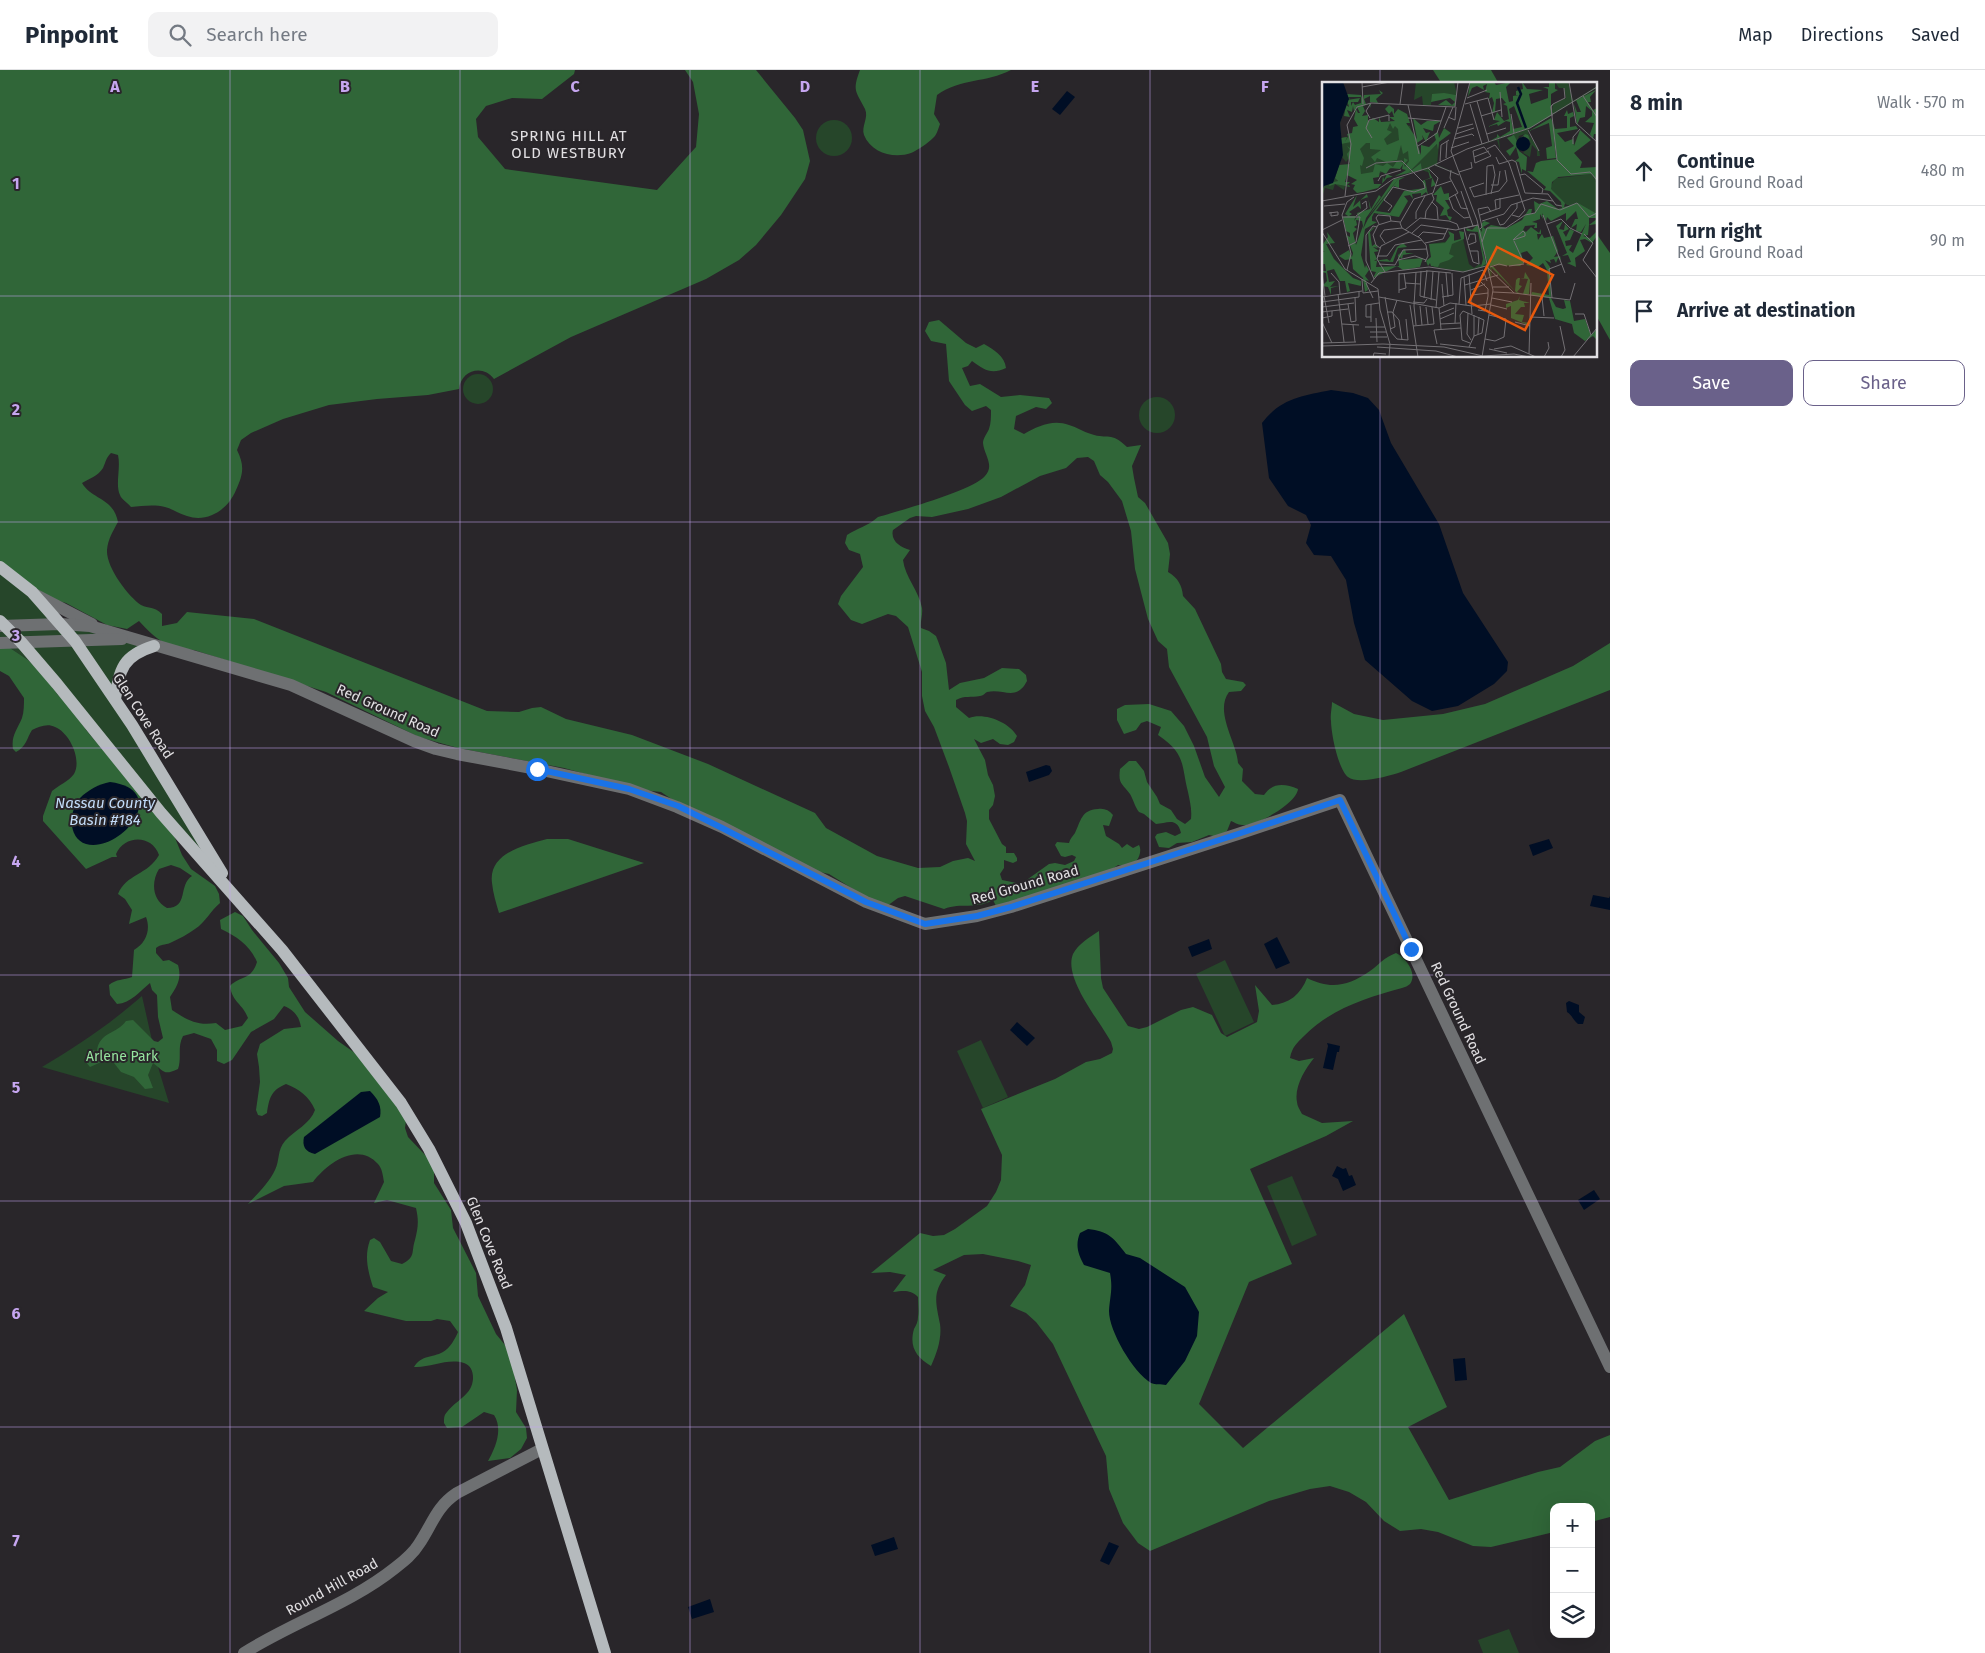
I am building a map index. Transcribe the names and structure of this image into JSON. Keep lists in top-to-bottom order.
{
  "streets": {
    "main road": ["Glen Cove Road"],
    "street": ["Red Ground Road", "Round Hill Road"]
  },
  "crossings": [
    ["Red Ground Road", "Glen Cove Road"],
    ["Glen Cove Road", "Round Hill Road"]
  ],
  "districts": ["SPRING HILL AT OLD WESTBURY"],
  "water": ["Nassau County Basin #184"],
  "parks": ["Arlene Park"],
  "page": {
    "header": "Pinpoint",
    "search": "Search here",
    "nav": ["Map", "Directions", "Saved"],
    "heading": ["8 min", "Walk · 570 m"],
    "list": [
      ["Continue", "Red Ground Road", "480 m"],
      ["Turn right", "Red Ground Road", "90 m"],
      "Arrive at destination"
    ],
    "buttons": ["Save", "Share"],
    "map_buttons": ["+", "−"]
  },
  "grid": {
    "columns": [
      "A",
      "B",
      "C",
      "D",
      "E",
      "F"
    ],
    "rows": [
      "1",
      "2",
      "3",
      "4",
      "5",
      "6",
      "7"
    ]
  }
}
